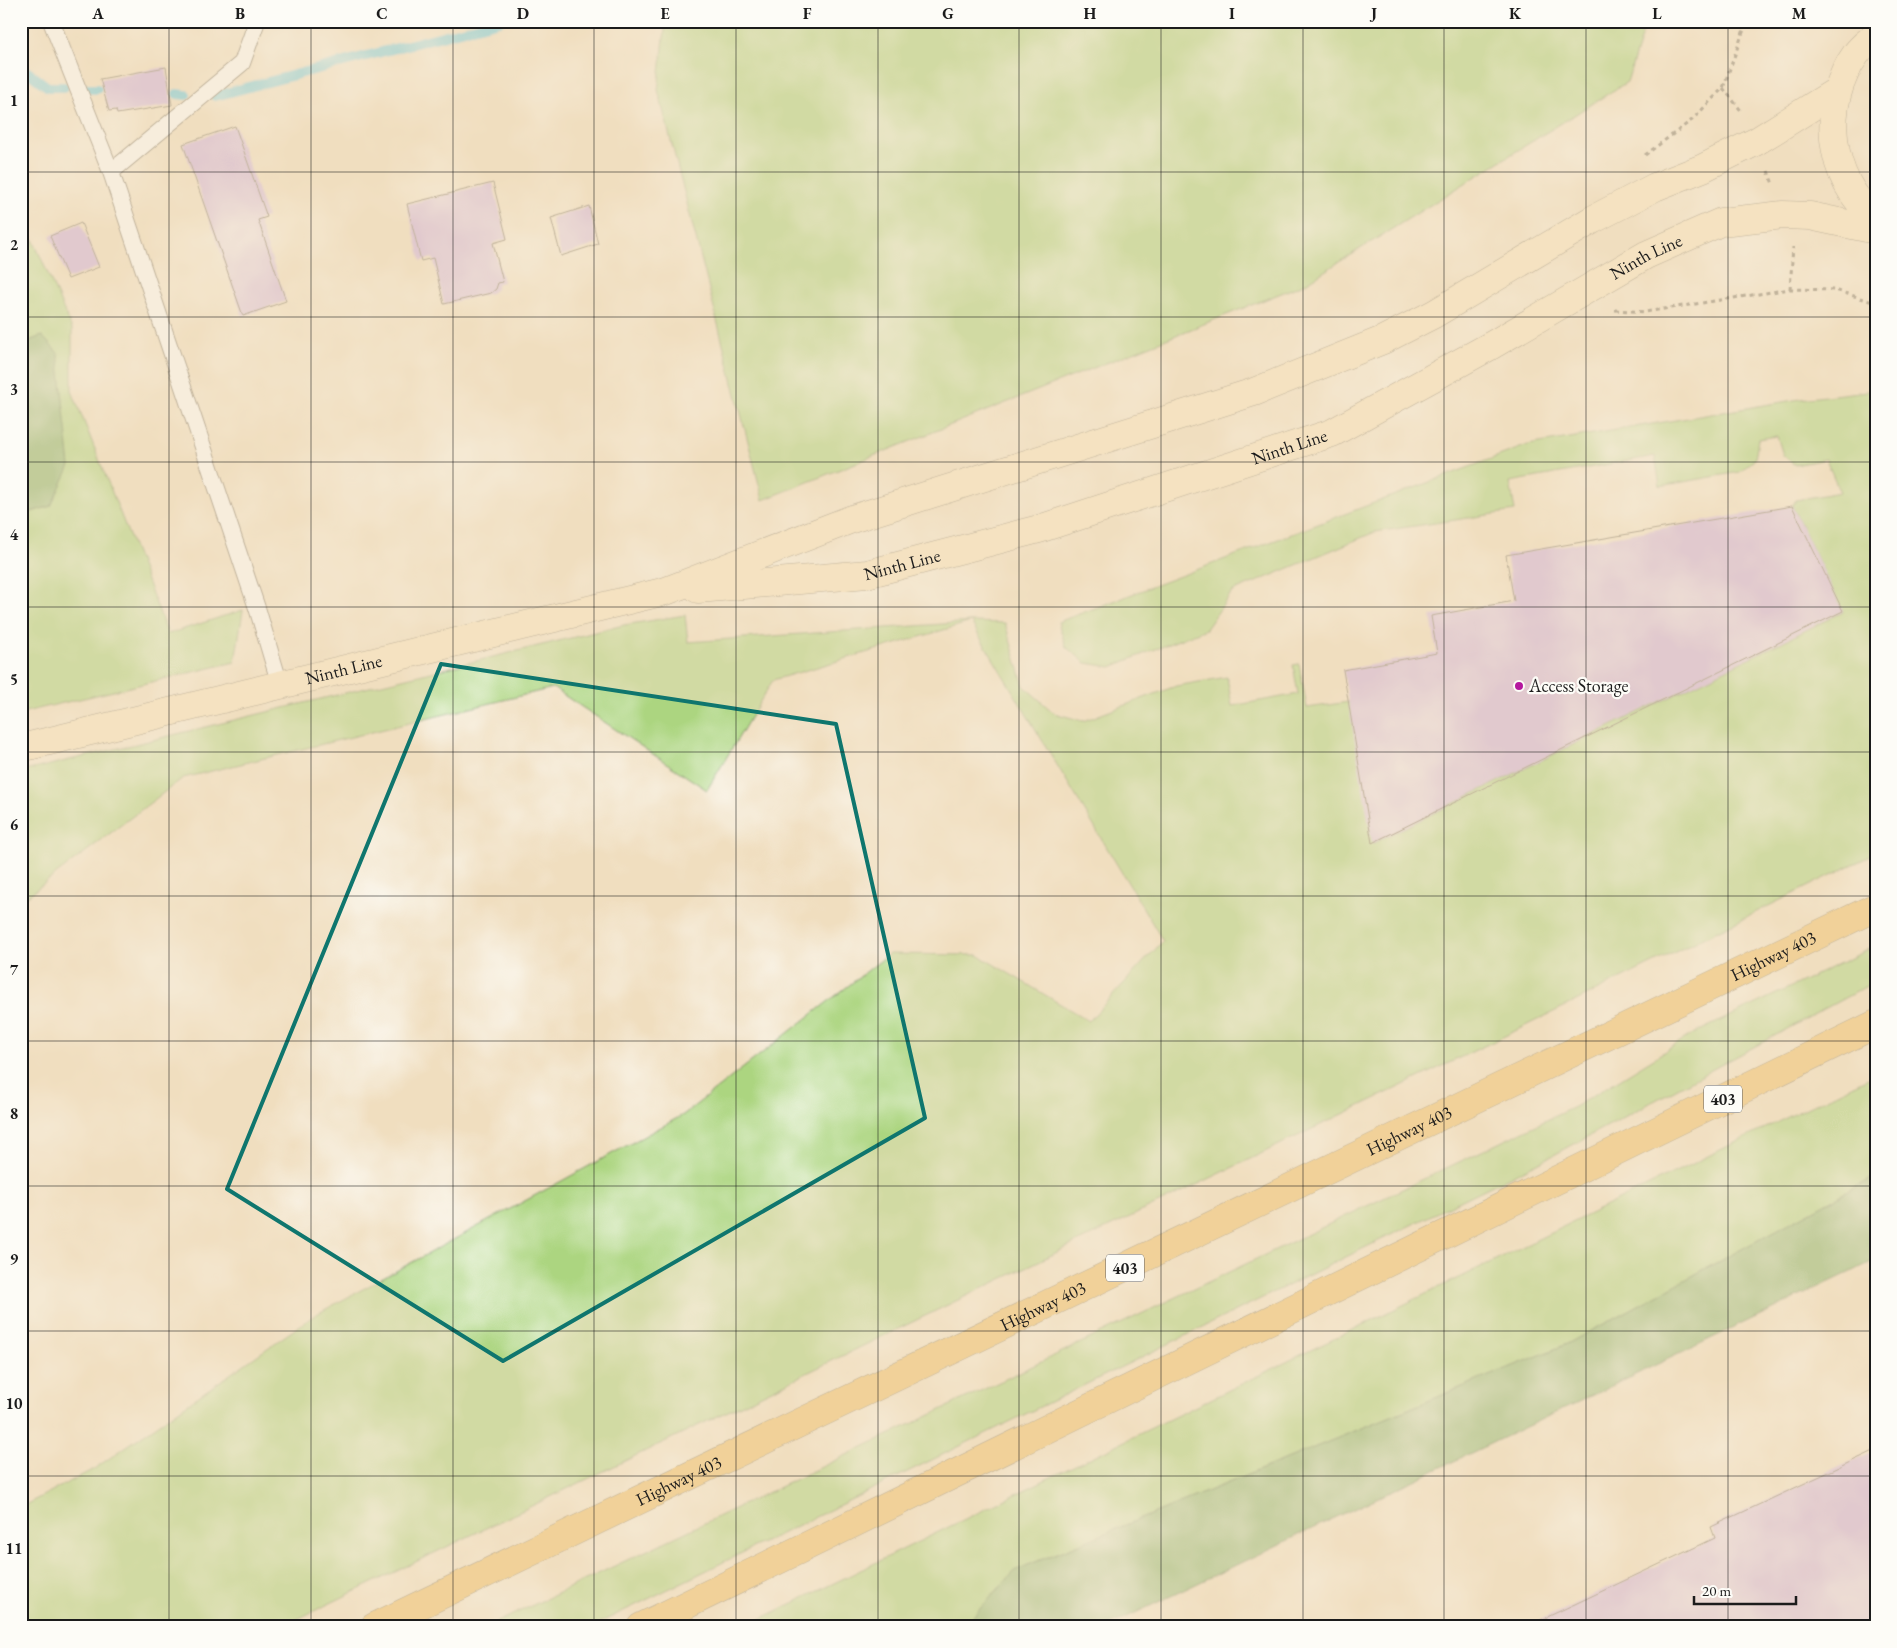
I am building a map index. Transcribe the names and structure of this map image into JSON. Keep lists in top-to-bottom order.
{
  "streets": {
    "highway": ["Highway 403", "403"],
    "main road": ["Ninth Line"]
  },
  "places": ["Access Storage"],
  "scale_bar": "20 m",
  "grid": {
    "columns": [
      "A",
      "B",
      "C",
      "D",
      "E",
      "F",
      "G",
      "H",
      "I",
      "J",
      "K",
      "L",
      "M"
    ],
    "rows": [
      "1",
      "2",
      "3",
      "4",
      "5",
      "6",
      "7",
      "8",
      "9",
      "10",
      "11"
    ]
  }
}
